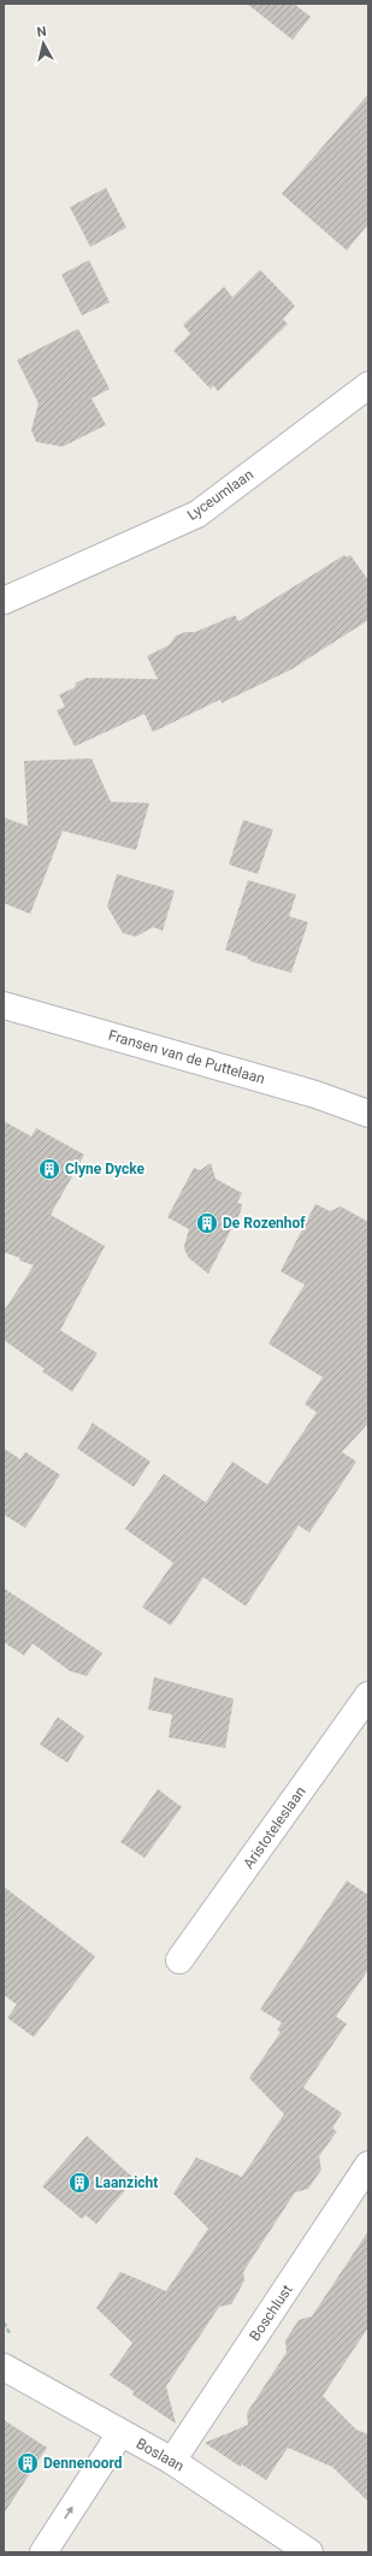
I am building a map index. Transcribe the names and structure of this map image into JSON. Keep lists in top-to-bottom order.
{
  "streets": {
    "street": [
      "Lyceumlaan",
      "Fransen van de Puttelaan",
      "Aristoteleslaan",
      "Boschlust",
      "Boslaan"
    ]
  },
  "crossings": [
    ["Boschlust", "Boslaan"]
  ],
  "places": {
    "building": [
      "Clyne Dycke",
      "De Rozenhof",
      "Laanzicht",
      "Dennenoord"
    ]
  },
  "north": "top"
}
